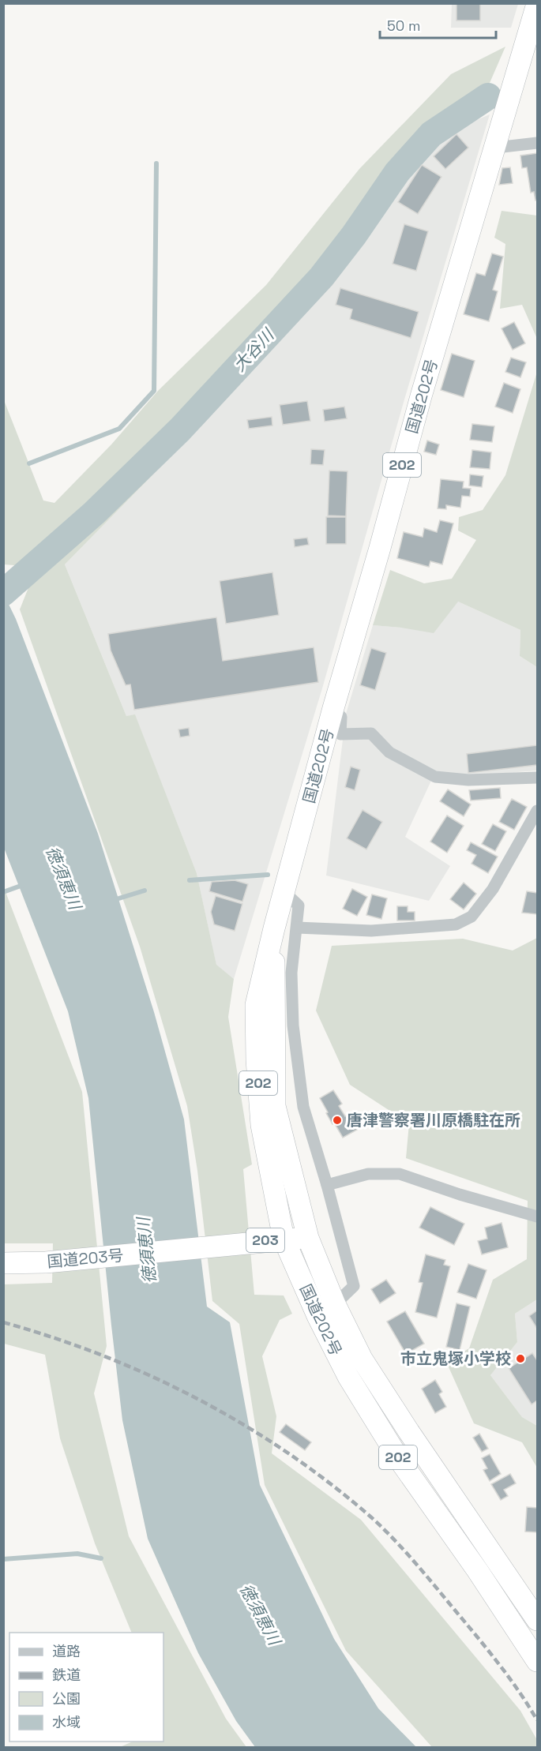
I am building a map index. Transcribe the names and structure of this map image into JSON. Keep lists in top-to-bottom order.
{
  "streets": {
    "highway": [
      "国道202号",
      "202",
      "203",
      "国道203号"
    ]
  },
  "crossings": [
    ["国道202号", "国道203号"]
  ],
  "water": ["大谷川", "徳須恵川"],
  "places": ["唐津警察署川原橋駐在所", "市立鬼塚小学校"],
  "legend": [
    "道路",
    "鉄道",
    "公園",
    "水域"
  ],
  "scale_bar": "50 m"
}
